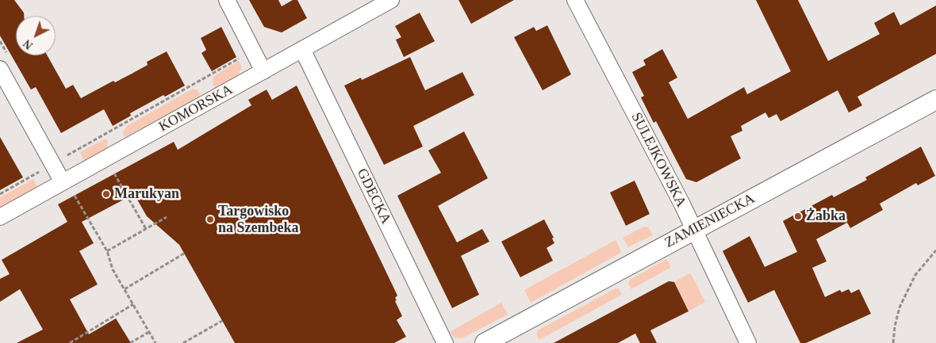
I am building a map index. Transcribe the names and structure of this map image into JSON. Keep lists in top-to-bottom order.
{
  "streets": {
    "street": [
      "KOMORSKA",
      "SULEJKOWSKA",
      "GDECKA",
      "ZAMIENIECKA"
    ]
  },
  "crossings": [
    ["KOMORSKA", "GDECKA"],
    ["SULEJKOWSKA", "ZAMIENIECKA"]
  ],
  "places": ["Marukyan", "Żabka", "Targowisko na Szembeka"],
  "north": "bottom left"
}
